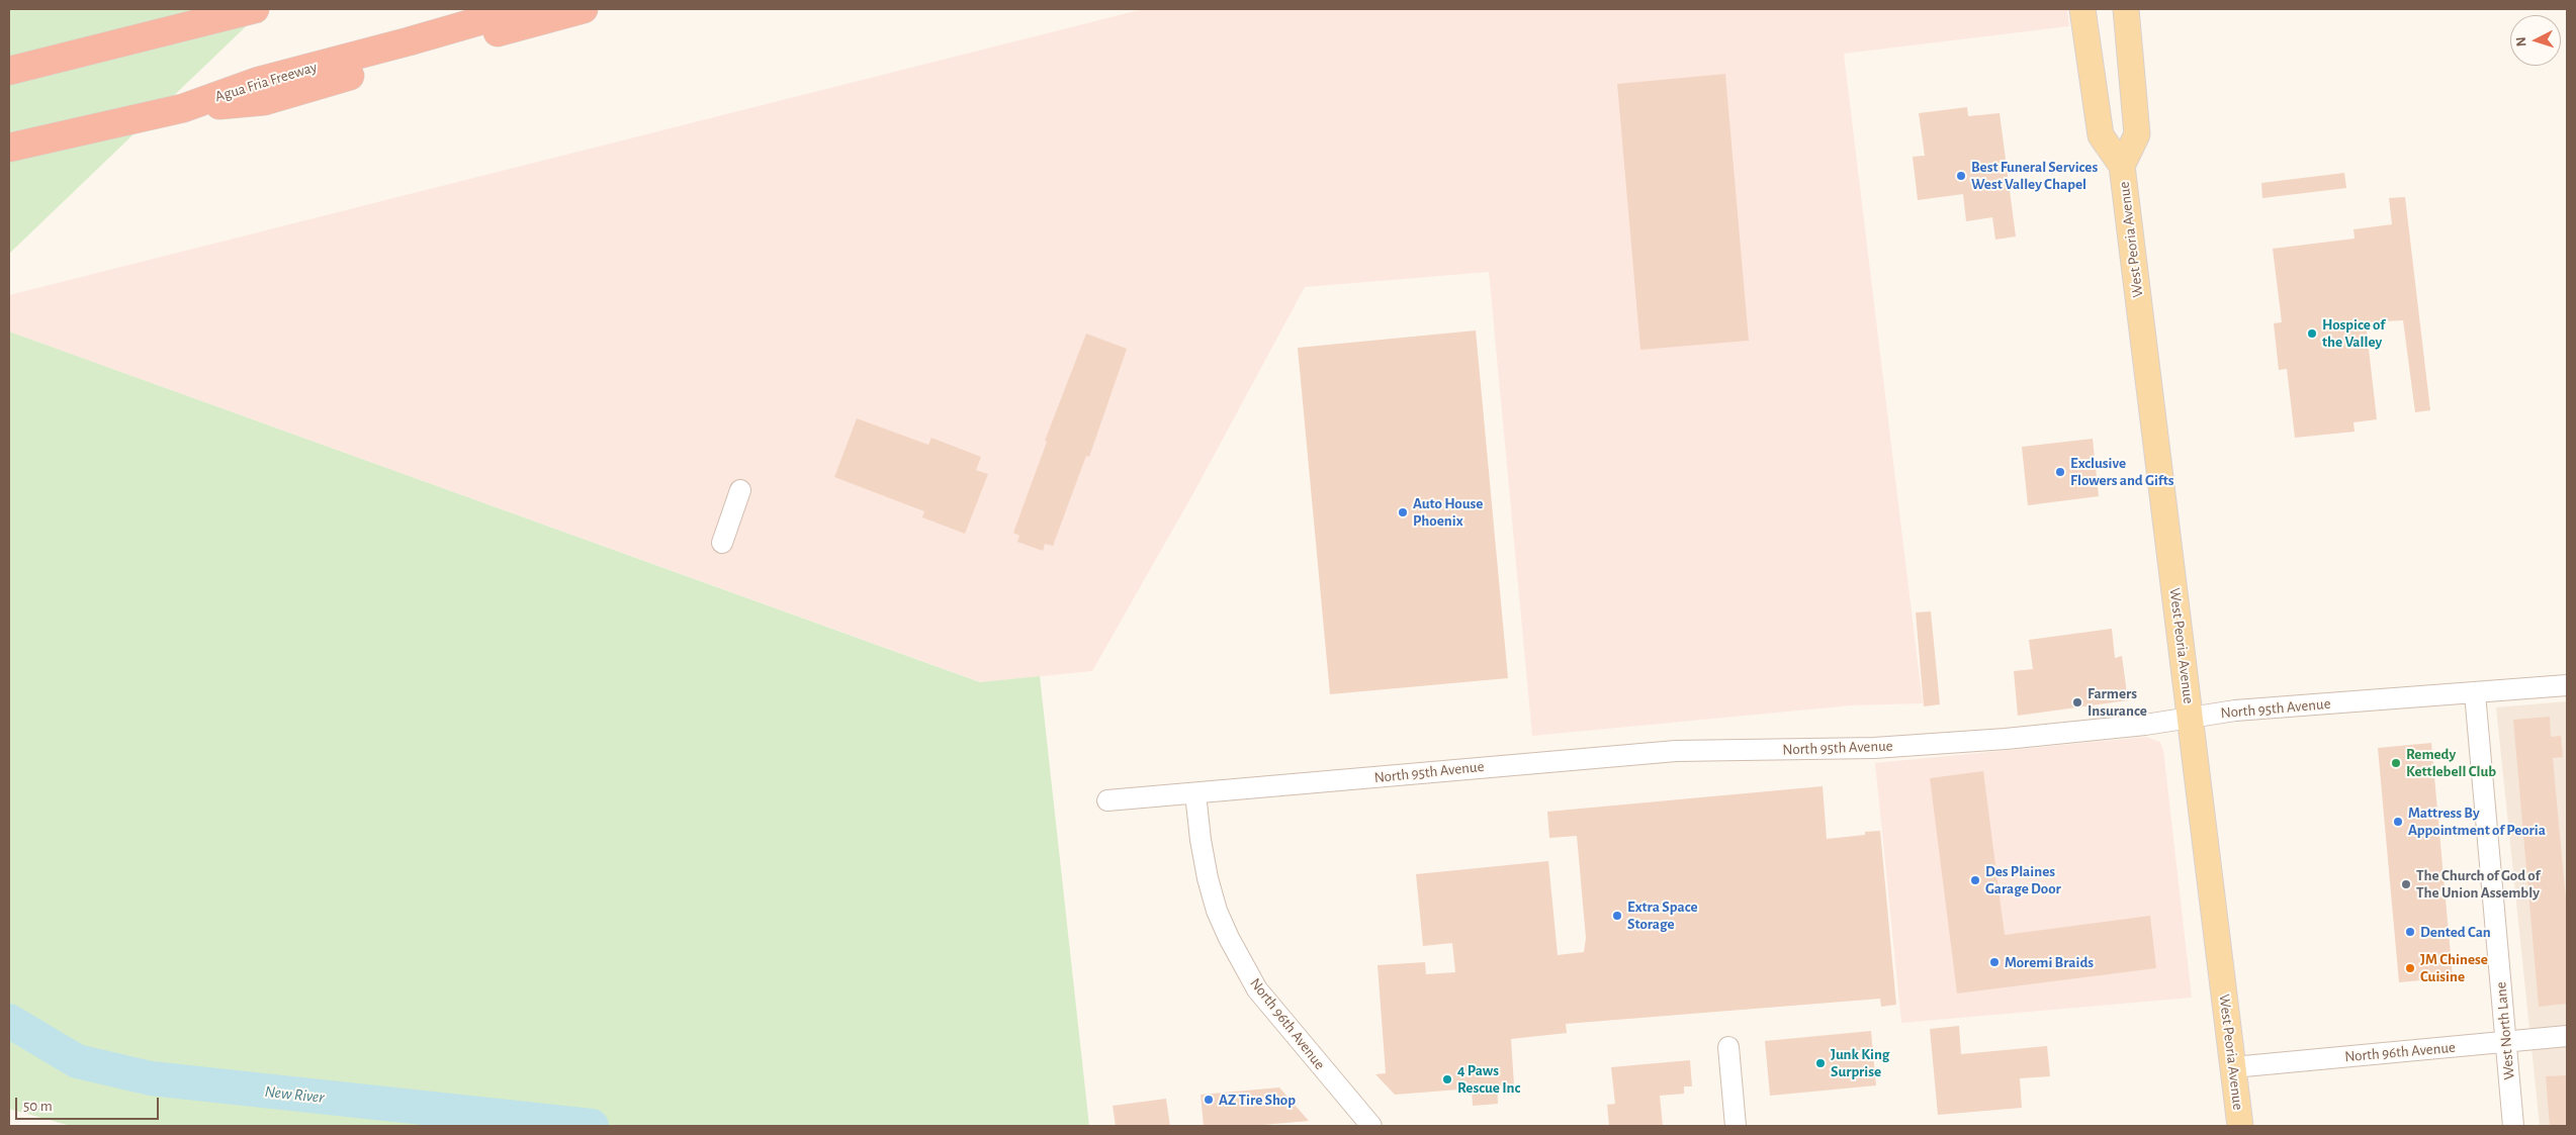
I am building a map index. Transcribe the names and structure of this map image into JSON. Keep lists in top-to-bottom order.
{
  "streets": {
    "highway": ["Agua Fria Freeway"],
    "main road": ["West Peoria Avenue"],
    "street": ["North 95th Avenue", "North 96th Avenue", "West North Lane"]
  },
  "crossings": [
    ["West Peoria Avenue", "North 95th Avenue"],
    ["West Peoria Avenue", "North 96th Avenue"],
    ["North 95th Avenue", "North 96th Avenue"],
    ["North 95th Avenue", "West North Lane"],
    ["North 96th Avenue", "West North Lane"]
  ],
  "water": ["New River"],
  "places": [
    "Best Funeral Services West Valley Chapel",
    "Hospice of the Valley",
    "Exclusive Flowers and Gifts",
    "Auto House Phoenix",
    "Farmers Insurance",
    "Remedy Kettlebell Club",
    "Mattress By Appointment of Peoria",
    "Des Plaines Garage Door",
    "The Church of God of The Union Assembly",
    "Extra Space Storage",
    "Dented Can",
    "Moremi Braids",
    "JM Chinese Cuisine",
    "Junk King Surprise",
    "4 Paws Rescue Inc",
    "AZ Tire Shop"
  ],
  "scale_bar": "50 m",
  "north": "left"
}
